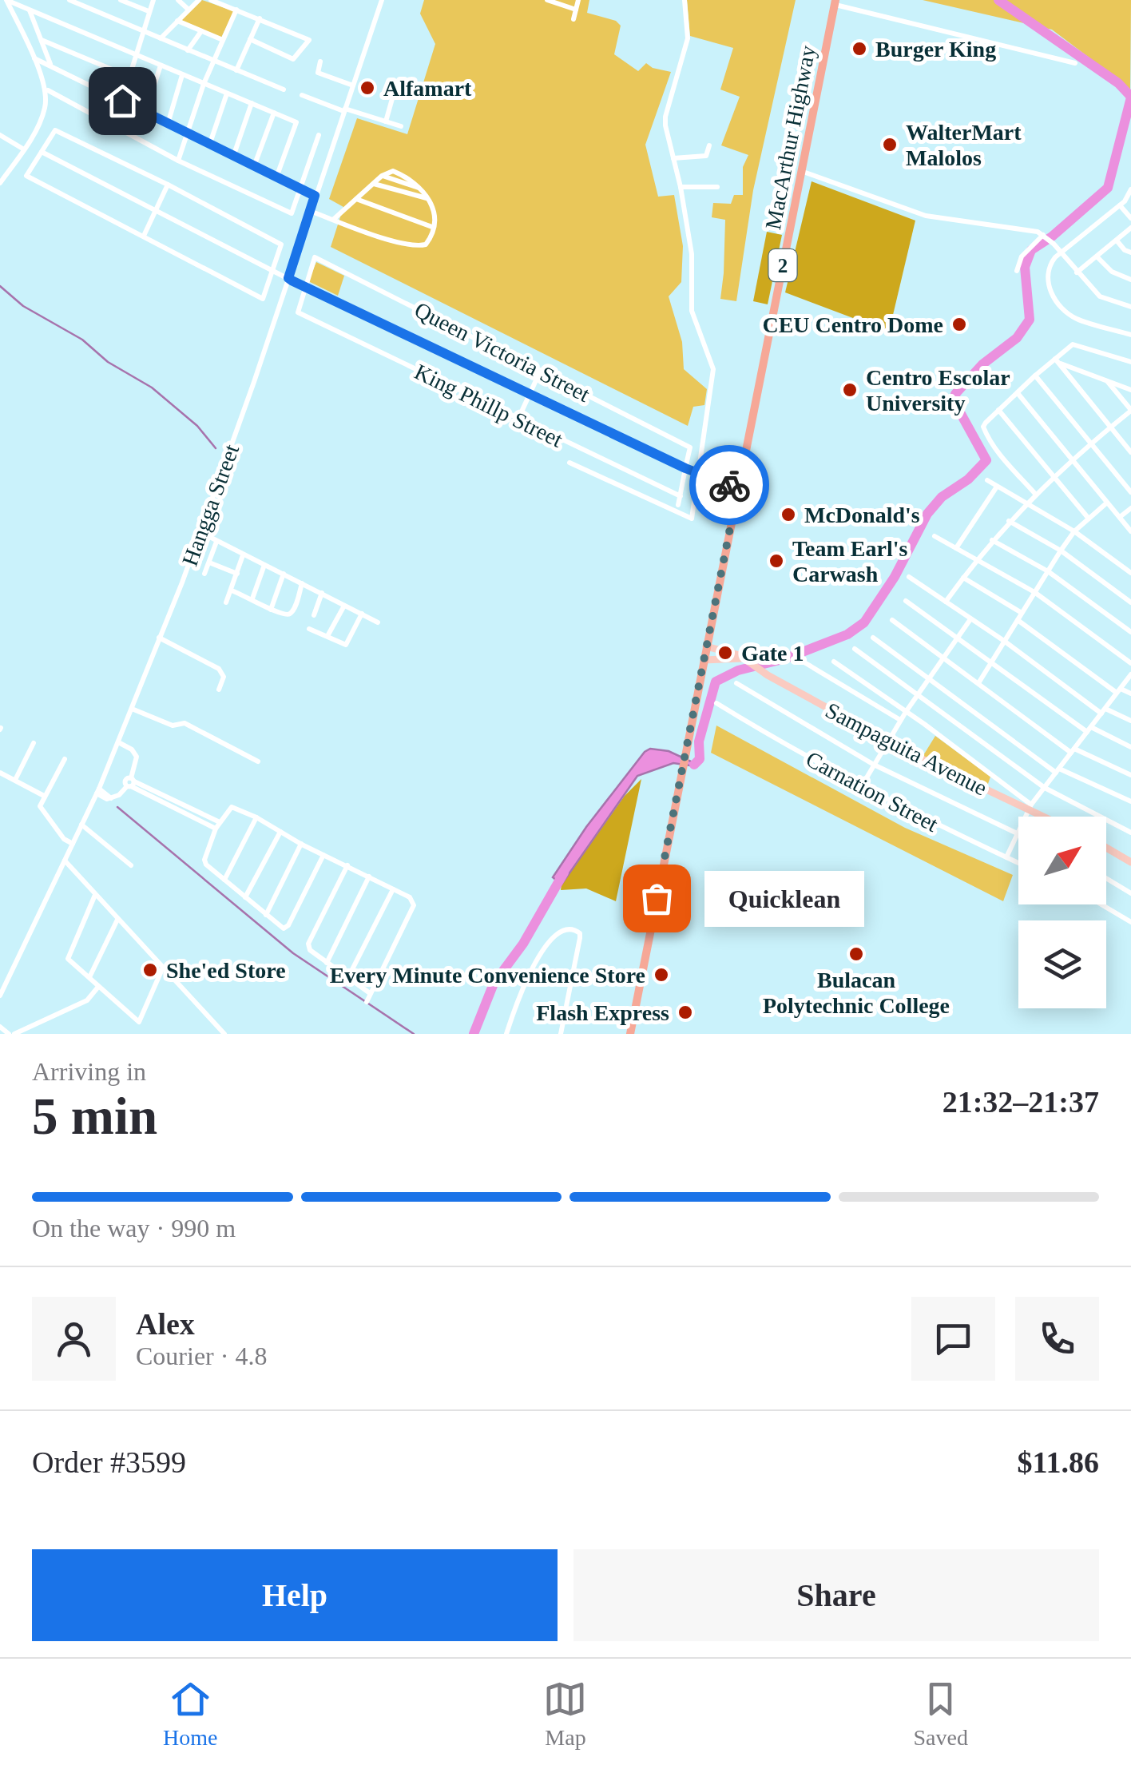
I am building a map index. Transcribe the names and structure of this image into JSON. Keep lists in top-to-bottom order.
{
  "streets": {
    "highway": ["MacArthur Highway", "2"],
    "main road": ["Sampaguita Avenue"],
    "street": [
      "Queen Victoria Street",
      "King Phillp Street",
      "Hangga Street",
      "Carnation Street"
    ]
  },
  "crossings": [
    ["MacArthur Highway", "Sampaguita Avenue"],
    ["Queen Victoria Street", "King Phillp Street"]
  ],
  "places": [
    "Burger King",
    "Alfamart",
    "WalterMart Malolos",
    "CEU Centro Dome",
    "Centro Escolar University",
    "McDonald's",
    "Team Earl's Carwash",
    "Gate 1",
    "Quicklean",
    "Bulacan Polytechnic College",
    "She'ed Store",
    "Every Minute Convenience Store",
    "Flash Express"
  ],
  "north": "top right",
  "page": {
    "bubble": "Quicklean",
    "heading": ["5 min", "Arriving in", "21:32–21:37"],
    "panel": [
      "Alex",
      "Courier · 4.8",
      "Order #3599",
      "$11.86"
    ],
    "bar": "On the way · 990 m",
    "buttons": ["Help", "Share"],
    "tabs": ["Home", "Map", "Saved"]
  }
}
